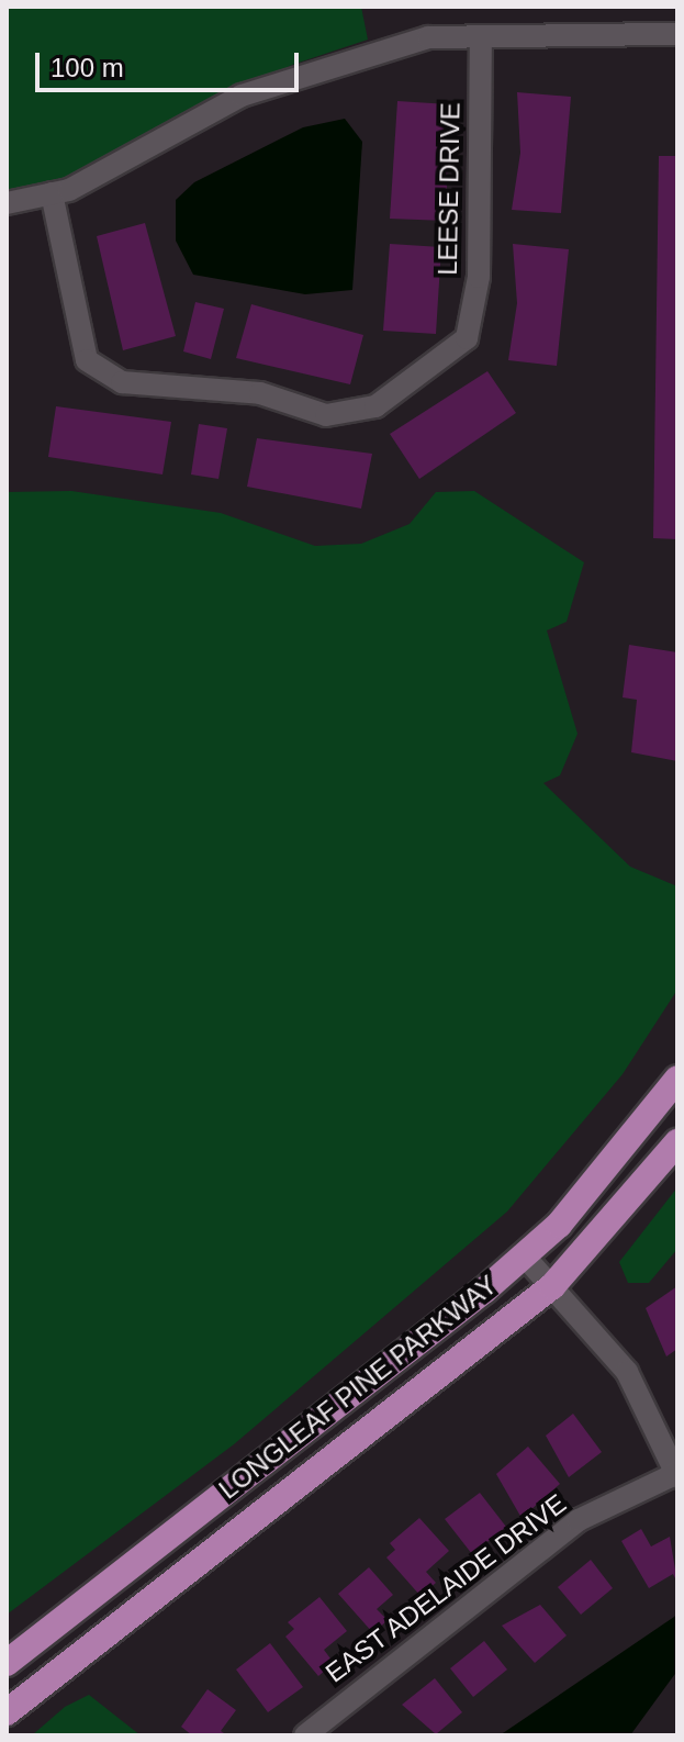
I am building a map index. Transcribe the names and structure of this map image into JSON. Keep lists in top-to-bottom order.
{
  "streets": {
    "main road": ["LONGLEAF PINE PARKWAY"],
    "street": ["LEESE DRIVE", "EAST ADELAIDE DRIVE"]
  },
  "scale_bar": "100 m"
}
